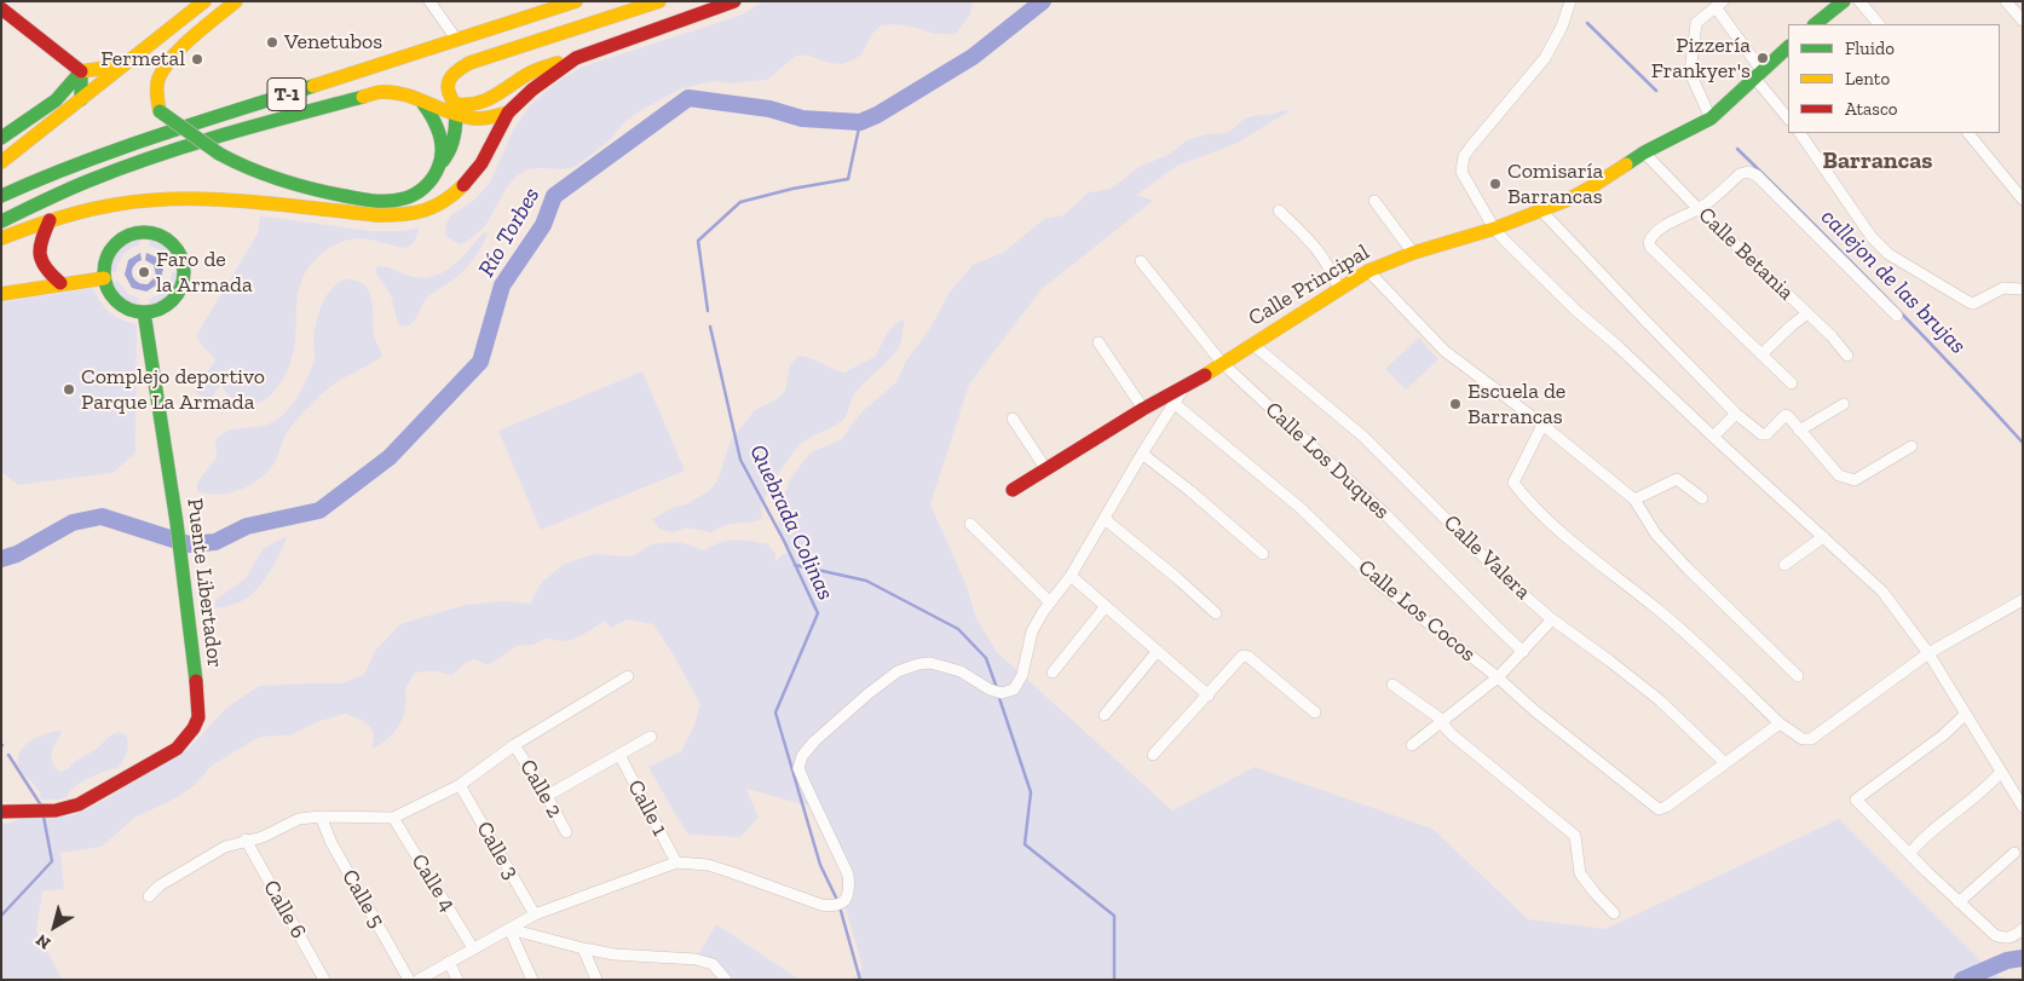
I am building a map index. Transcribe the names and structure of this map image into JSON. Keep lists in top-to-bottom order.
{
  "streets": {
    "main road": ["T-1", "Calle Principal", "Puente Libertador"],
    "street": [
      "Calle Betania",
      "Calle Los Duques",
      "Calle Valera",
      "Calle Los Cocos",
      "Calle 2",
      "Calle 1",
      "Calle 3",
      "Calle 4",
      "Calle 5",
      "Calle 6"
    ]
  },
  "crossings": [
    ["Calle Betania", "Calle Principal"],
    ["Calle Principal", "Calle Los Duques"],
    ["Calle Principal", "Calle Valera"],
    ["Calle Valera", "Calle Los Cocos"]
  ],
  "districts": ["Barrancas"],
  "water": ["Río Torbes", "callejon de las brujas", "Quebrada Colinas"],
  "places": [
    "Venetubos",
    "Pizzería Frankyer's",
    "Fermetal",
    "Comisaría Barrancas",
    "Faro de la Armada",
    "Complejo deportivo Parque La Armada",
    "Escuela de Barrancas"
  ],
  "legend": ["Fluido", "Lento", "Atasco"],
  "north": "bottom left"
}
